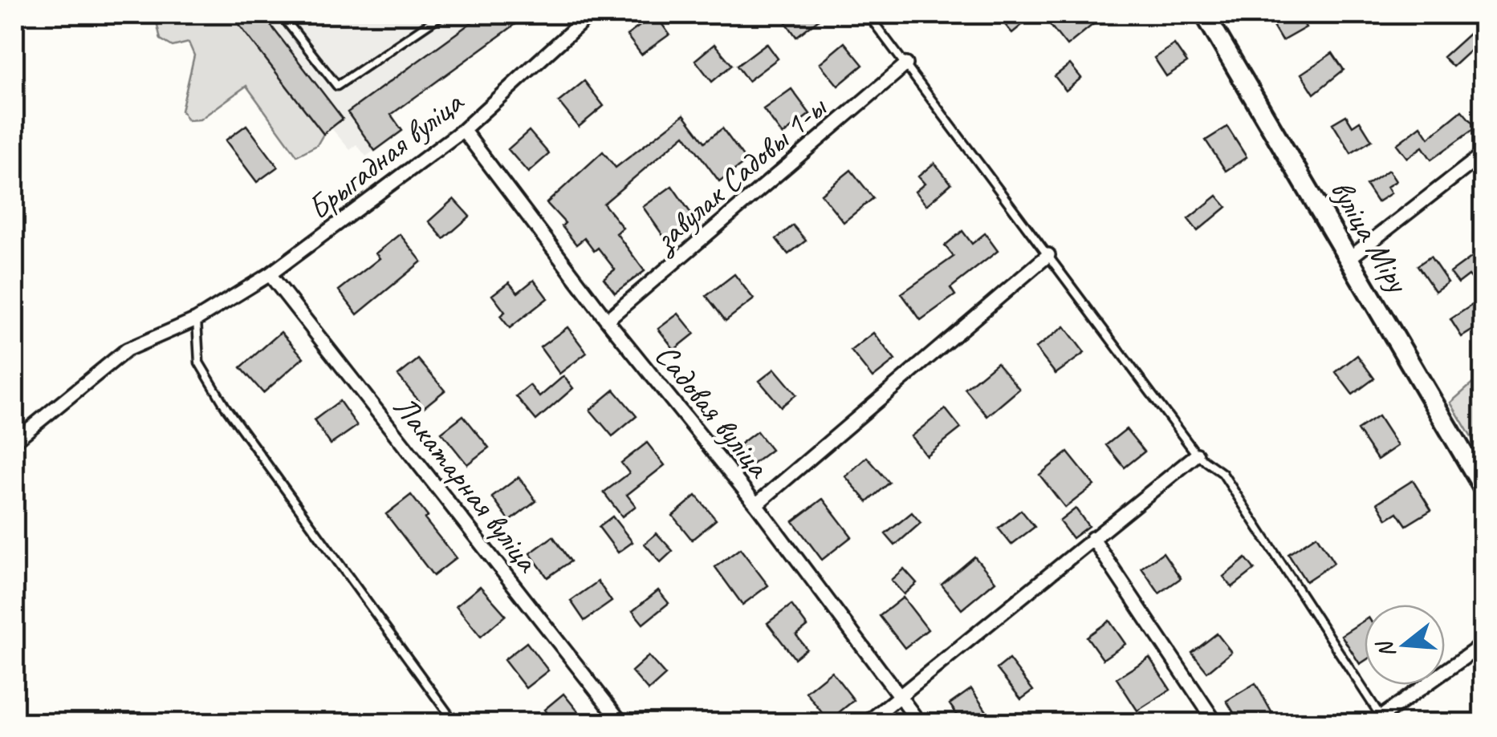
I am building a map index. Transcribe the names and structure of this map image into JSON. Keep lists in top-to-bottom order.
{
  "streets": {
    "street": [
      "Брыгадная вуліца",
      "завулак Садовы 1-ы",
      "вуліца Міру",
      "Садовая вуліца",
      "Лакатарная вуліца"
    ]
  },
  "crossings": [
    ["Брыгадная вуліца", "Садовая вуліца"],
    ["Брыгадная вуліца", "Лакатарная вуліца"],
    ["завулак Садовы 1-ы", "Садовая вуліца"]
  ],
  "north": "left"
}
